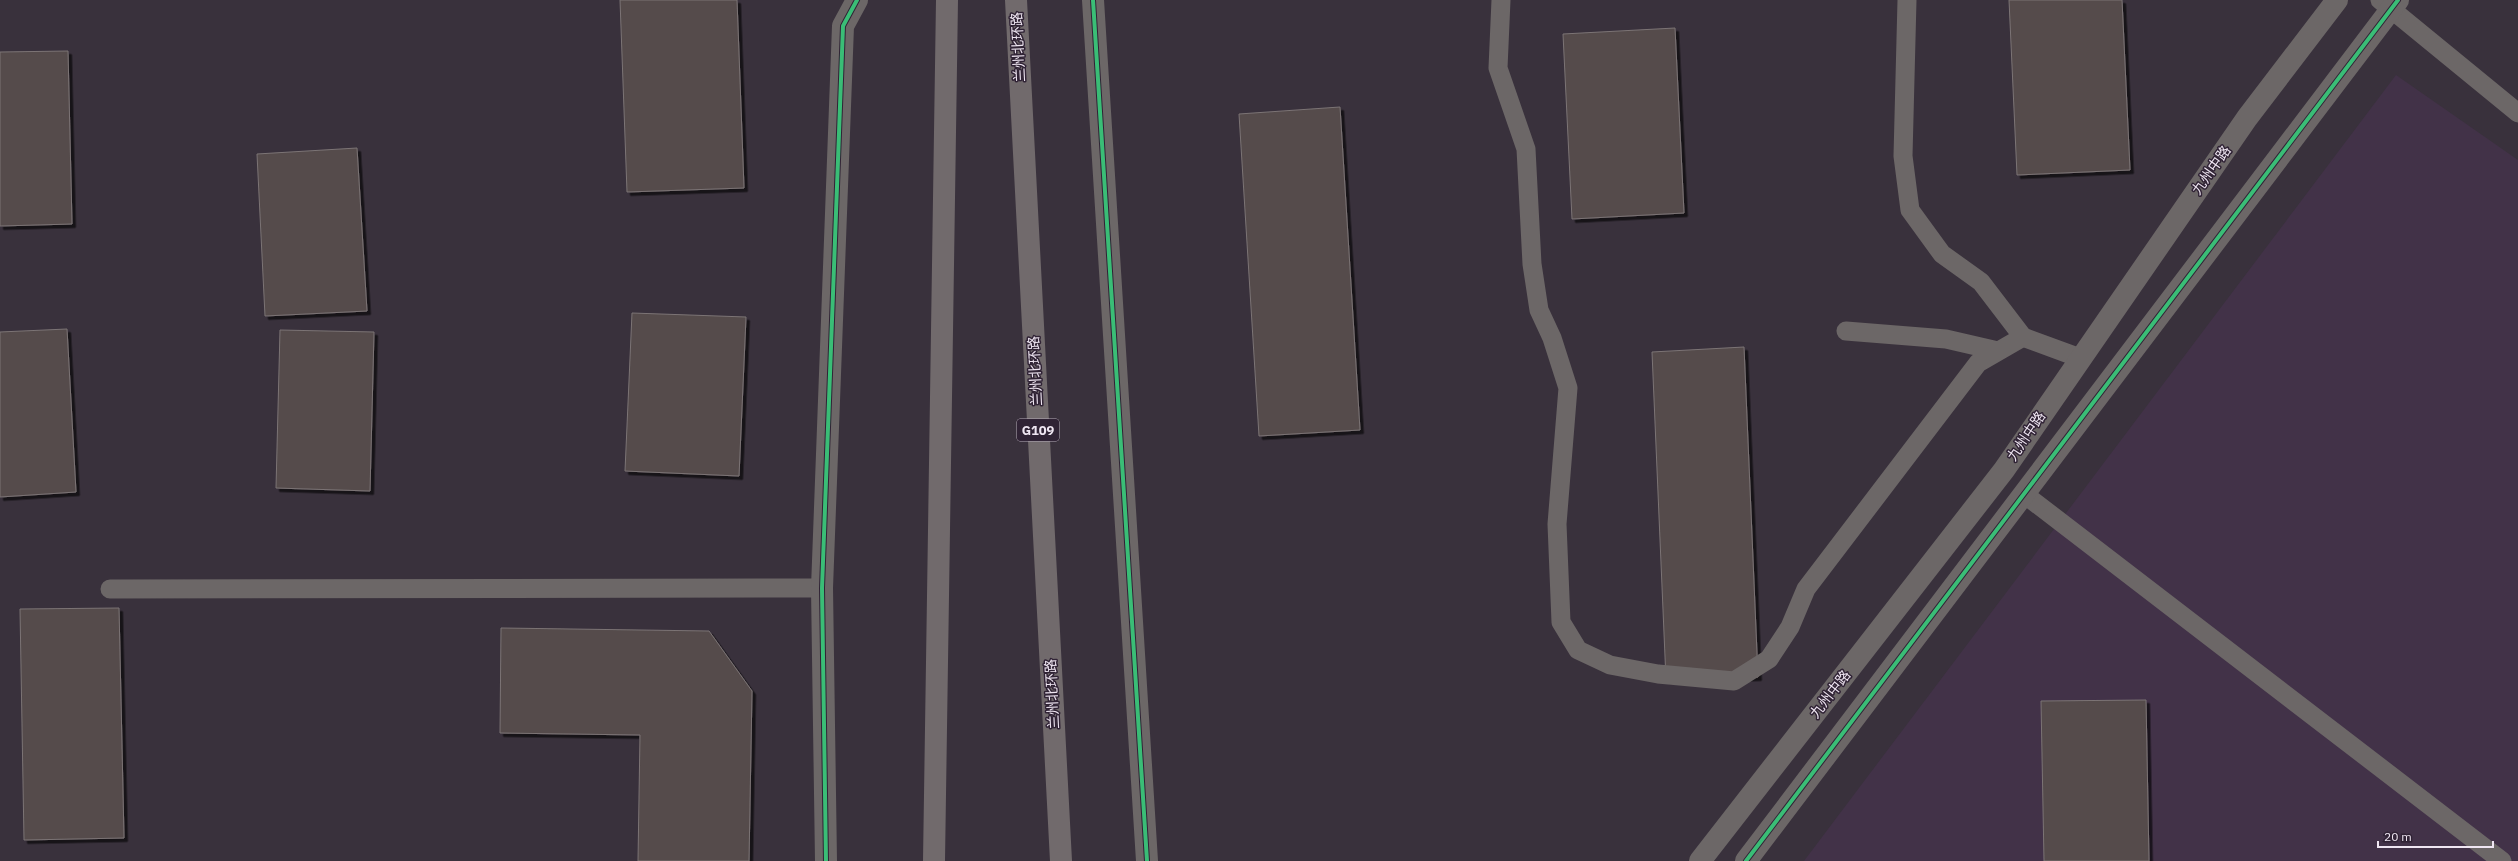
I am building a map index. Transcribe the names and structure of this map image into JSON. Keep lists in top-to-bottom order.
{
  "streets": {
    "highway": ["兰州北环路", "G109"],
    "street": ["九州中路"]
  },
  "scale_bar": "20 m"
}
